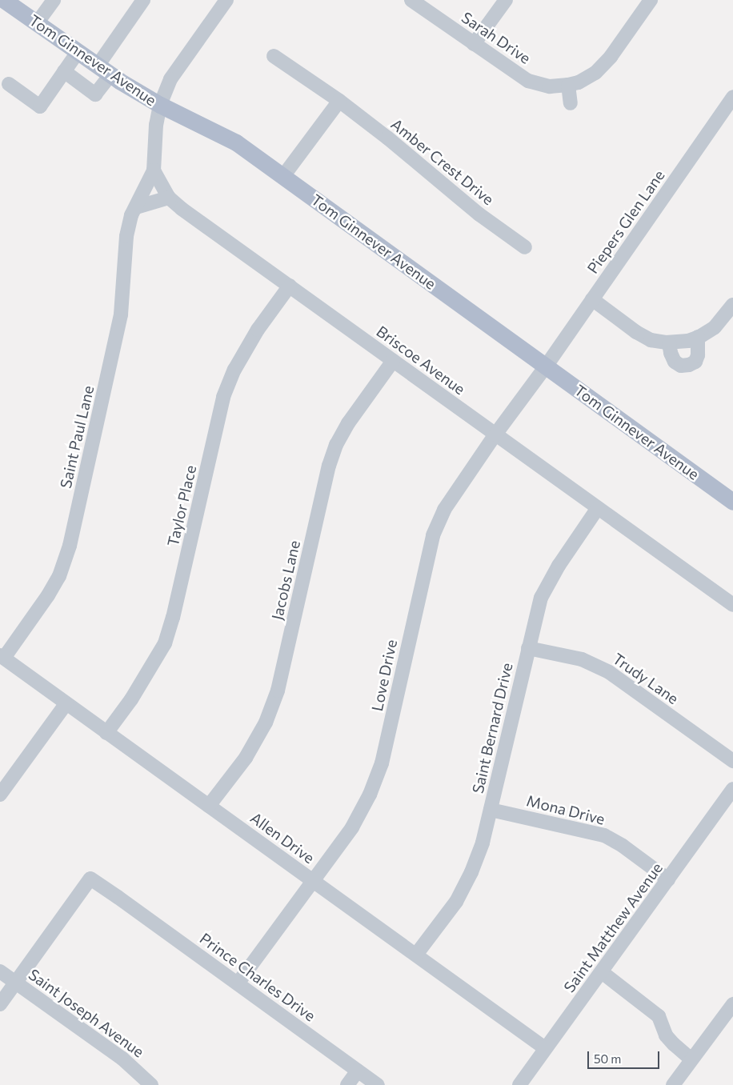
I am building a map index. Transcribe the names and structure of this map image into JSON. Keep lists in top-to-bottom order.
{
  "streets": {
    "main road": ["Tom Ginnever Avenue"],
    "street": [
      "Sarah Drive",
      "Amber Crest Drive",
      "Piepers Glen Lane",
      "Briscoe Avenue",
      "Saint Paul Lane",
      "Taylor Place",
      "Jacobs Lane",
      "Love Drive",
      "Trudy Lane",
      "Saint Bernard Drive",
      "Mona Drive",
      "Allen Drive",
      "Saint Matthew Avenue",
      "Prince Charles Drive",
      "Saint Joseph Avenue"
    ]
  },
  "crossings": [
    ["Tom Ginnever Avenue", "Piepers Glen Lane"],
    ["Tom Ginnever Avenue", "Love Drive"],
    ["Piepers Glen Lane", "Love Drive"],
    ["Briscoe Avenue", "Saint Paul Lane"],
    ["Briscoe Avenue", "Taylor Place"],
    ["Briscoe Avenue", "Jacobs Lane"],
    ["Briscoe Avenue", "Love Drive"],
    ["Briscoe Avenue", "Saint Bernard Drive"],
    ["Saint Paul Lane", "Allen Drive"],
    ["Taylor Place", "Allen Drive"],
    ["Jacobs Lane", "Allen Drive"],
    ["Love Drive", "Allen Drive"],
    ["Love Drive", "Prince Charles Drive"],
    ["Trudy Lane", "Saint Bernard Drive"],
    ["Saint Bernard Drive", "Mona Drive"],
    ["Saint Bernard Drive", "Allen Drive"],
    ["Mona Drive", "Saint Matthew Avenue"],
    ["Allen Drive", "Saint Matthew Avenue"],
    ["Prince Charles Drive", "Saint Joseph Avenue"]
  ],
  "scale_bar": "50 m"
}
